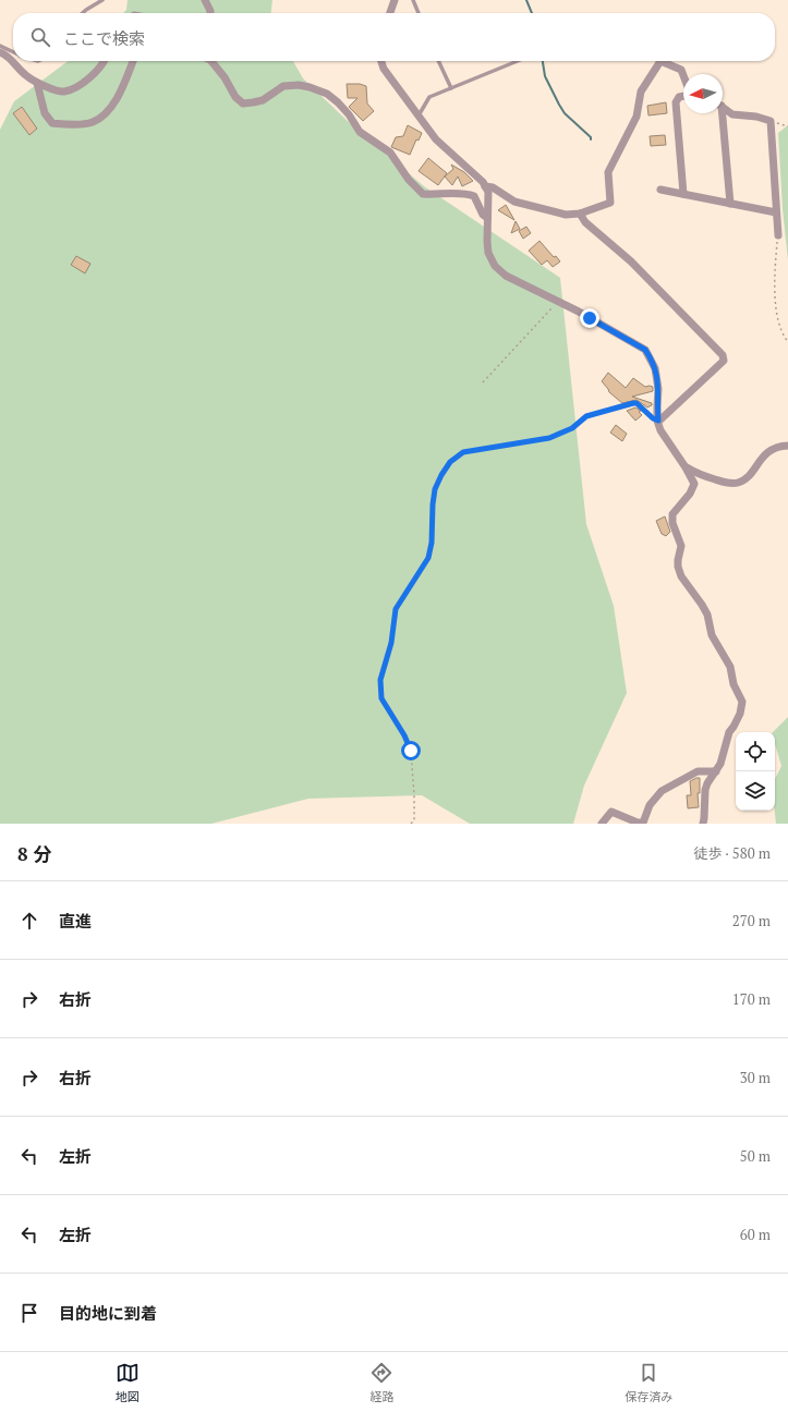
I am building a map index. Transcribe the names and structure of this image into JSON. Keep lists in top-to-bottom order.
{
  "north": "left",
  "page": {
    "search": "ここで検索",
    "heading": ["8 分", "徒歩 · 580 m"],
    "list": [
      ["直進", "270 m"],
      ["右折", "170 m"],
      ["右折", "30 m"],
      ["左折", "50 m"],
      ["左折", "60 m"],
      "目的地に到着"
    ],
    "nav": ["地図", "経路", "保存済み"]
  }
}
